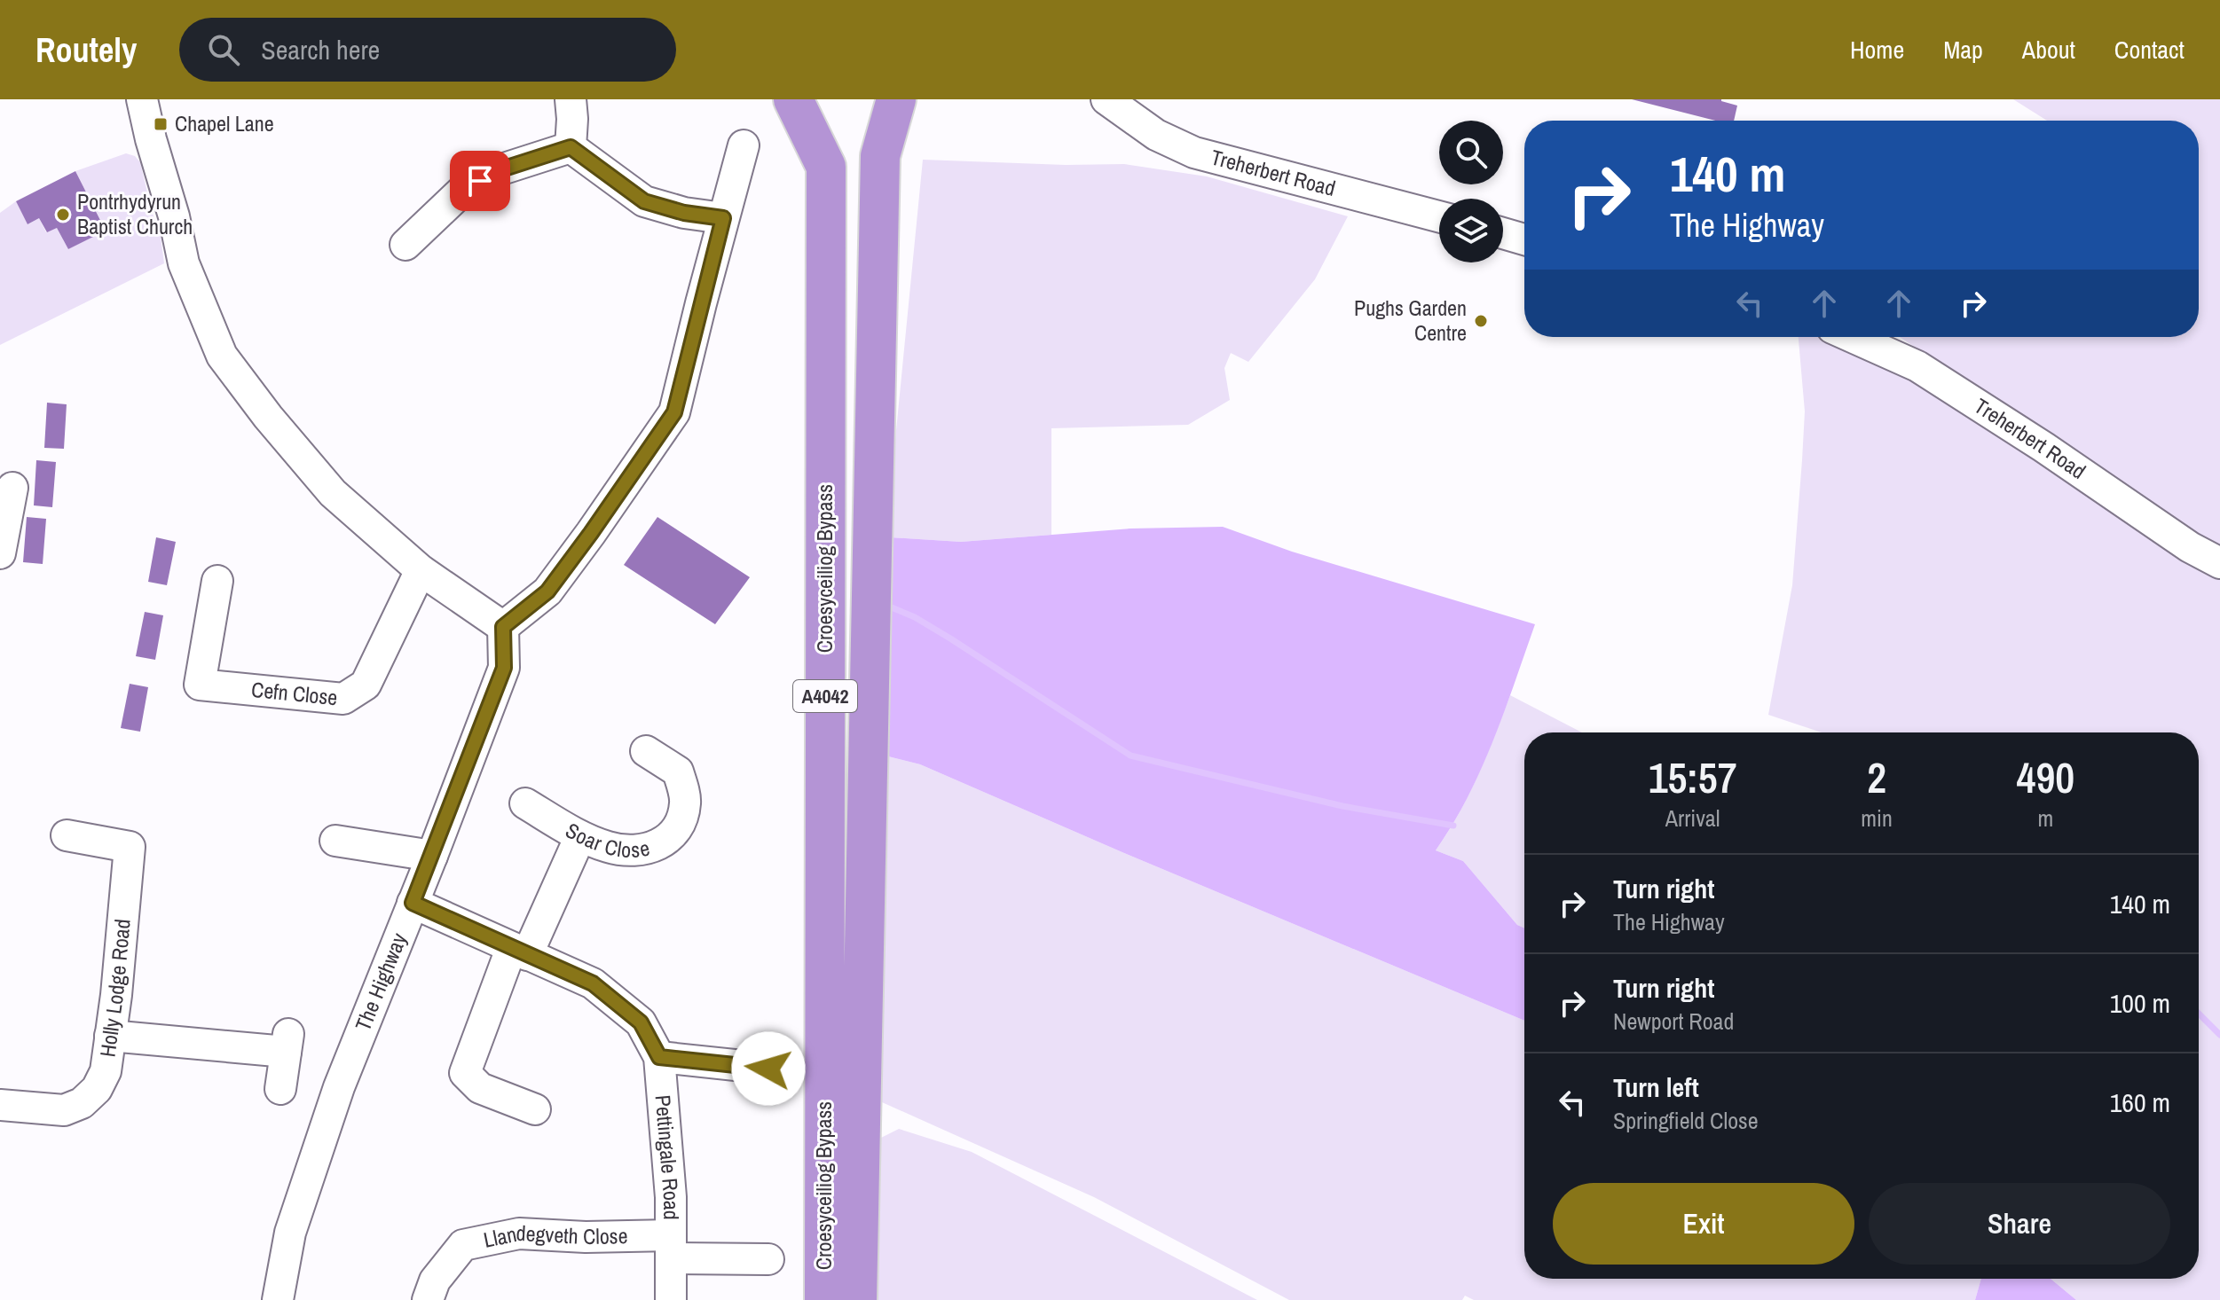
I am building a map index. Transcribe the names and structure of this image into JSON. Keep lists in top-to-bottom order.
{
  "streets": {
    "highway": ["Croesyceiliog Bypass", "A4042"],
    "street": [
      "Treherbert Road",
      "Cefn Close",
      "Soar Close",
      "The Highway",
      "Holly Lodge Road",
      "Pettingale Road",
      "Llandegveth Close"
    ]
  },
  "crossings": [
    ["The Highway", "Pettingale Road"],
    ["Pettingale Road", "Llandegveth Close"]
  ],
  "places": {
    "transit": ["Chapel Lane"],
    "other": ["Pontrhydyrun Baptist Church", "Pughs Garden Centre"]
  },
  "page": {
    "header": "Routely",
    "search": "Search here",
    "nav": [
      "Home",
      "Map",
      "About",
      "Contact"
    ],
    "turn": ["140 m", "The Highway"],
    "eta": [
      "15:57",
      "Arrival",
      "2",
      "min",
      "490",
      "m"
    ],
    "list": [
      {
        "name": "Turn right",
        "note": "The Highway",
        "value": "140 m"
      },
      {
        "name": "Turn right",
        "note": "Newport Road",
        "value": "100 m"
      },
      {
        "name": "Turn left",
        "note": "Springfield Close",
        "value": "160 m"
      }
    ],
    "buttons": ["Exit", "Share"]
  }
}
